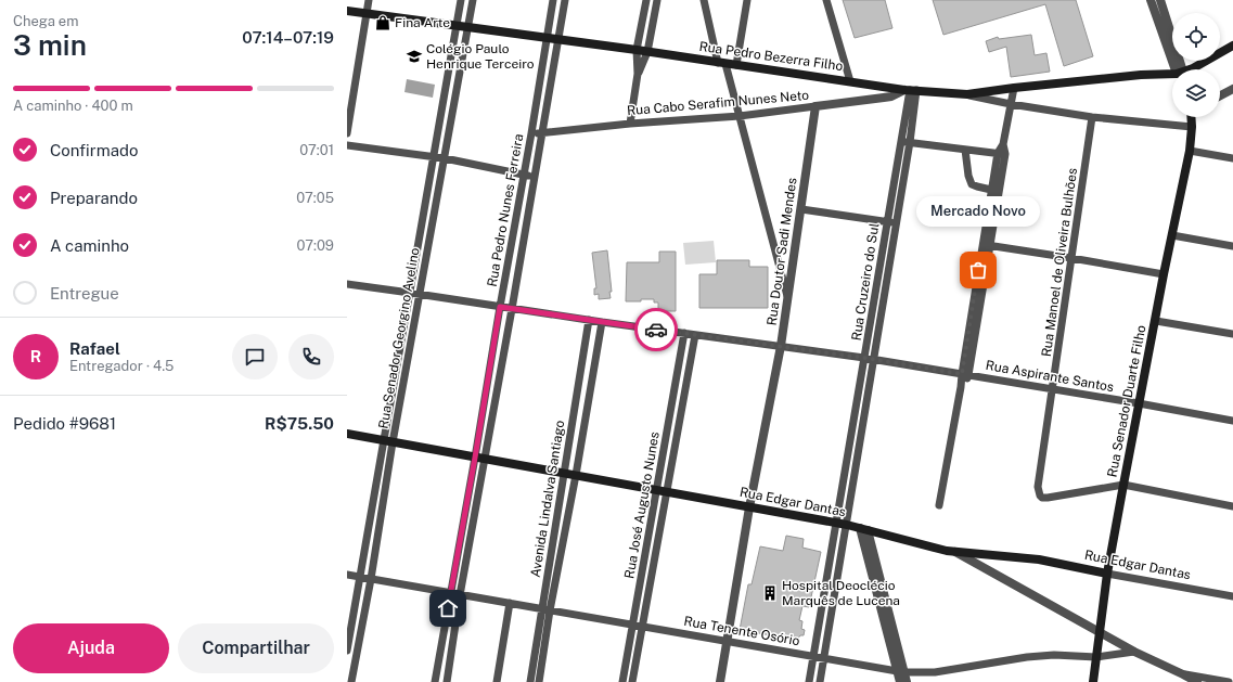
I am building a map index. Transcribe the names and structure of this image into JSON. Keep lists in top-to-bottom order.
{
  "streets": {
    "main road": ["Rua Pedro Bezerra Filho", "Rua Senador Duarte Filho", "Rua Edgar Dantas"],
    "street": [
      "Rua Cabo Serafim Nunes Neto",
      "Rua Pedro Nunes Ferreira",
      "Rua Doutor Sadi Mendes",
      "Rua Manoel de Oliveira Bulhões",
      "Rua Cruzeiro do Sul",
      "Rua Senador Georgino Avelino",
      "Rua Aspirante Santos",
      "Avenida Lindalva Santiago",
      "Rua José Augusto Nunes",
      "Rua Tenente Osório"
    ]
  },
  "crossings": [
    ["Rua Pedro Bezerra Filho", "Rua Cabo Serafim Nunes Neto"],
    ["Rua Pedro Bezerra Filho", "Rua Pedro Nunes Ferreira"],
    ["Rua Pedro Bezerra Filho", "Rua Manoel de Oliveira Bulhões"],
    ["Rua Pedro Bezerra Filho", "Rua Cruzeiro do Sul"],
    ["Rua Pedro Bezerra Filho", "Rua Senador Georgino Avelino"],
    ["Rua Pedro Bezerra Filho", "Rua Senador Duarte Filho"],
    ["Rua Cabo Serafim Nunes Neto", "Rua Pedro Nunes Ferreira"],
    ["Rua Cabo Serafim Nunes Neto", "Rua Doutor Sadi Mendes"],
    ["Rua Cabo Serafim Nunes Neto", "Rua Cruzeiro do Sul"],
    ["Rua Pedro Nunes Ferreira", "Rua Aspirante Santos"],
    ["Rua Pedro Nunes Ferreira", "Rua Edgar Dantas"],
    ["Rua Pedro Nunes Ferreira", "Rua Tenente Osório"],
    ["Rua Doutor Sadi Mendes", "Rua Aspirante Santos"],
    ["Rua Doutor Sadi Mendes", "Rua Edgar Dantas"],
    ["Rua Doutor Sadi Mendes", "Rua Tenente Osório"],
    ["Rua Manoel de Oliveira Bulhões", "Rua Aspirante Santos"],
    ["Rua Manoel de Oliveira Bulhões", "Rua Senador Duarte Filho"],
    ["Rua Cruzeiro do Sul", "Rua Aspirante Santos"],
    ["Rua Cruzeiro do Sul", "Rua Edgar Dantas"],
    ["Rua Cruzeiro do Sul", "Rua Tenente Osório"],
    ["Rua Senador Georgino Avelino", "Rua Aspirante Santos"],
    ["Rua Senador Georgino Avelino", "Rua Edgar Dantas"],
    ["Rua Senador Georgino Avelino", "Rua Tenente Osório"],
    ["Rua Aspirante Santos", "Rua Senador Duarte Filho"],
    ["Rua Aspirante Santos", "Avenida Lindalva Santiago"],
    ["Rua Aspirante Santos", "Rua José Augusto Nunes"],
    ["Rua Senador Duarte Filho", "Rua Edgar Dantas"],
    ["Rua Senador Duarte Filho", "Rua Tenente Osório"],
    ["Avenida Lindalva Santiago", "Rua Edgar Dantas"],
    ["Avenida Lindalva Santiago", "Rua Tenente Osório"],
    ["Rua Edgar Dantas", "Rua José Augusto Nunes"],
    ["Rua José Augusto Nunes", "Rua Tenente Osório"]
  ],
  "places": {
    "shop": ["Fina Arte"],
    "school or university": ["Colégio Paulo Henrique Terceiro"],
    "other": ["Mercado Novo"],
    "building": ["Hospital Deoclécio Marquês de Lucena"]
  },
  "page": {
    "heading": ["3 min", "Chega em", "07:14–07:19"],
    "panel": [
      "Rafael",
      "Entregador · 4.5",
      "Pedido #9681",
      "R$75.50"
    ],
    "bar": "A caminho · 400 m",
    "list": [
      ["Confirmado", "07:01"],
      ["Preparando", "07:05"],
      ["A caminho", "07:09"],
      "Entregue"
    ],
    "bubble": "Mercado Novo",
    "round": "R",
    "buttons": ["Ajuda", "Compartilhar"]
  }
}
